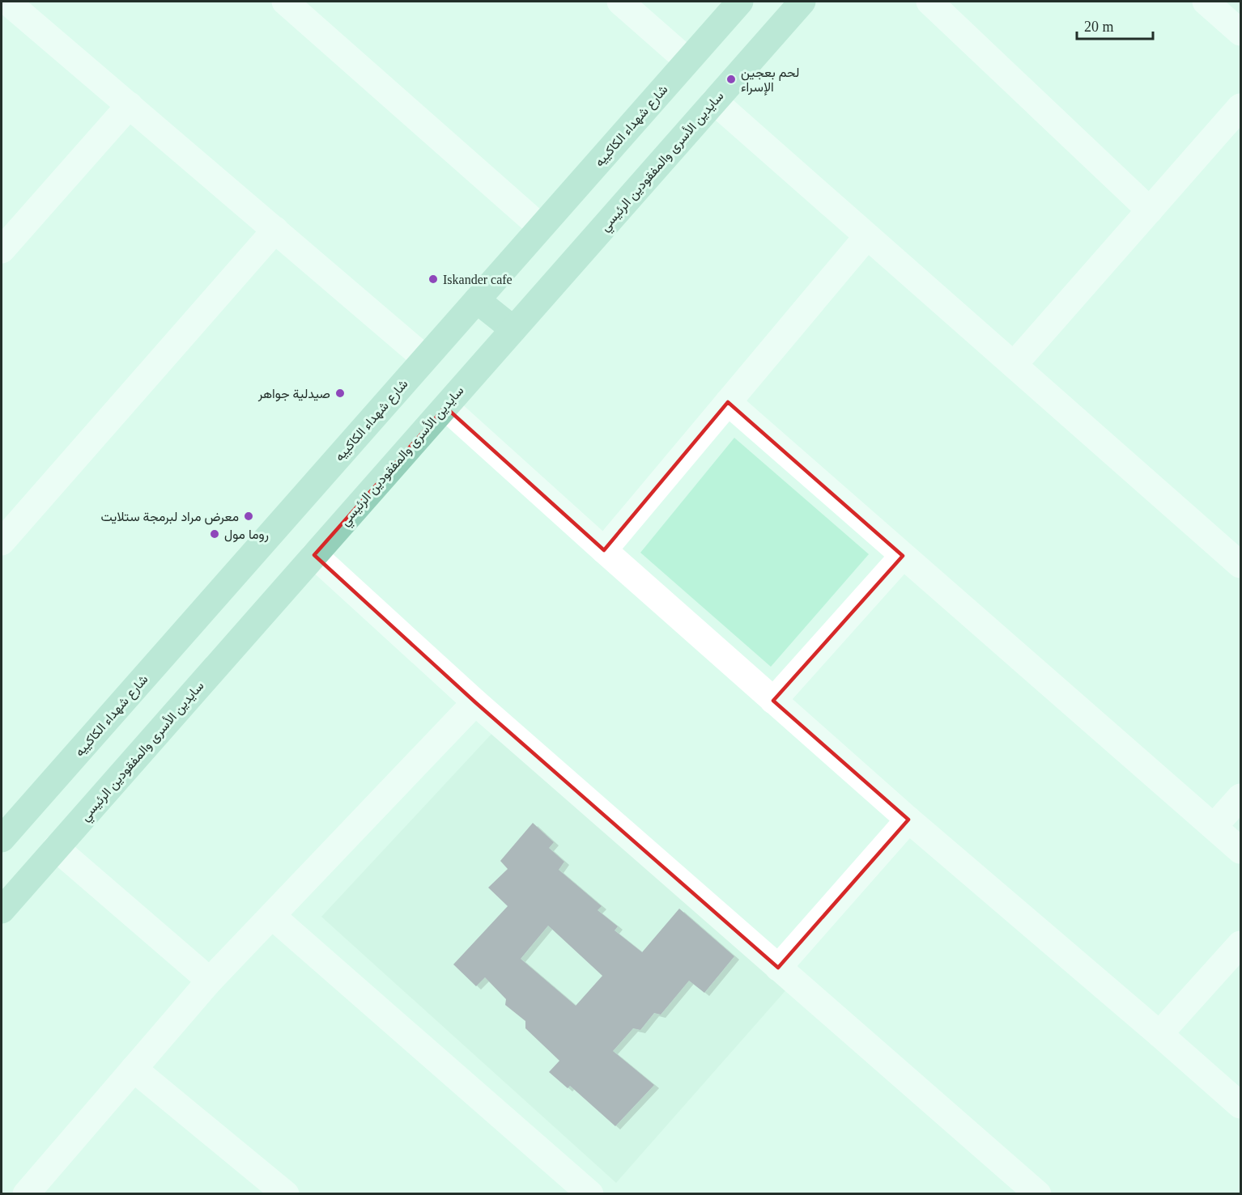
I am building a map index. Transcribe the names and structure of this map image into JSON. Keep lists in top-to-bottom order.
{
  "streets": {
    "main road": ["شارع شهداء الكاكييه", "سايدين الأسرى والمفقودين الرئيسي"]
  },
  "places": [
    "لحم بعجين الإسراء",
    "Iskander cafe",
    "صيدلية جواهر",
    "معرض مراد لبرمجة ستلايت",
    "روما مول"
  ],
  "scale_bar": "20 m"
}
